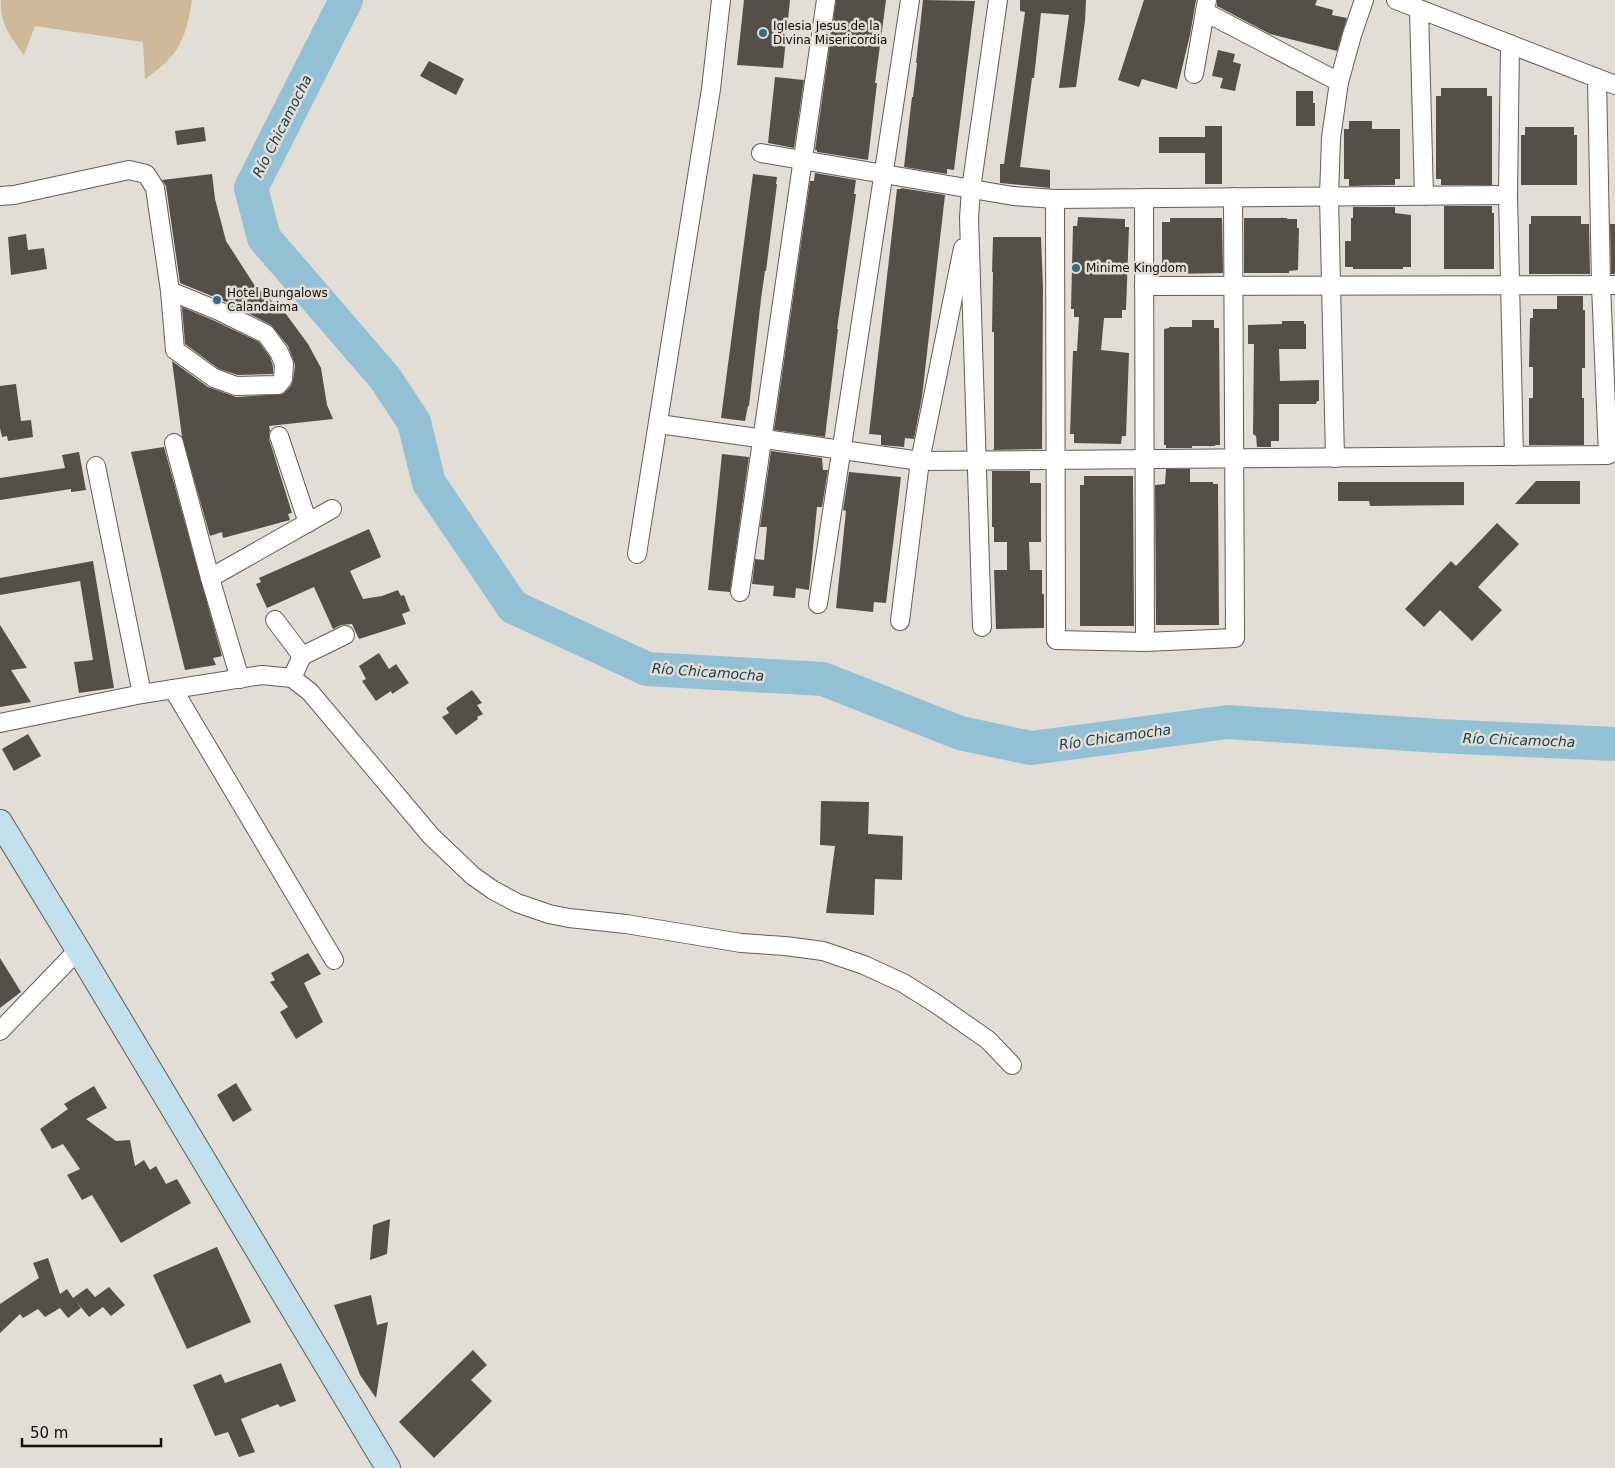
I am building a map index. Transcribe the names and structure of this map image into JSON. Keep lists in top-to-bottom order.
{
  "water": ["Río Chicamocha"],
  "places": ["Iglesia Jesus de la Divina Misericordia", "Minime Kingdom", "Hotel Bungalows Calandaima"],
  "scale_bar": "50 m"
}
